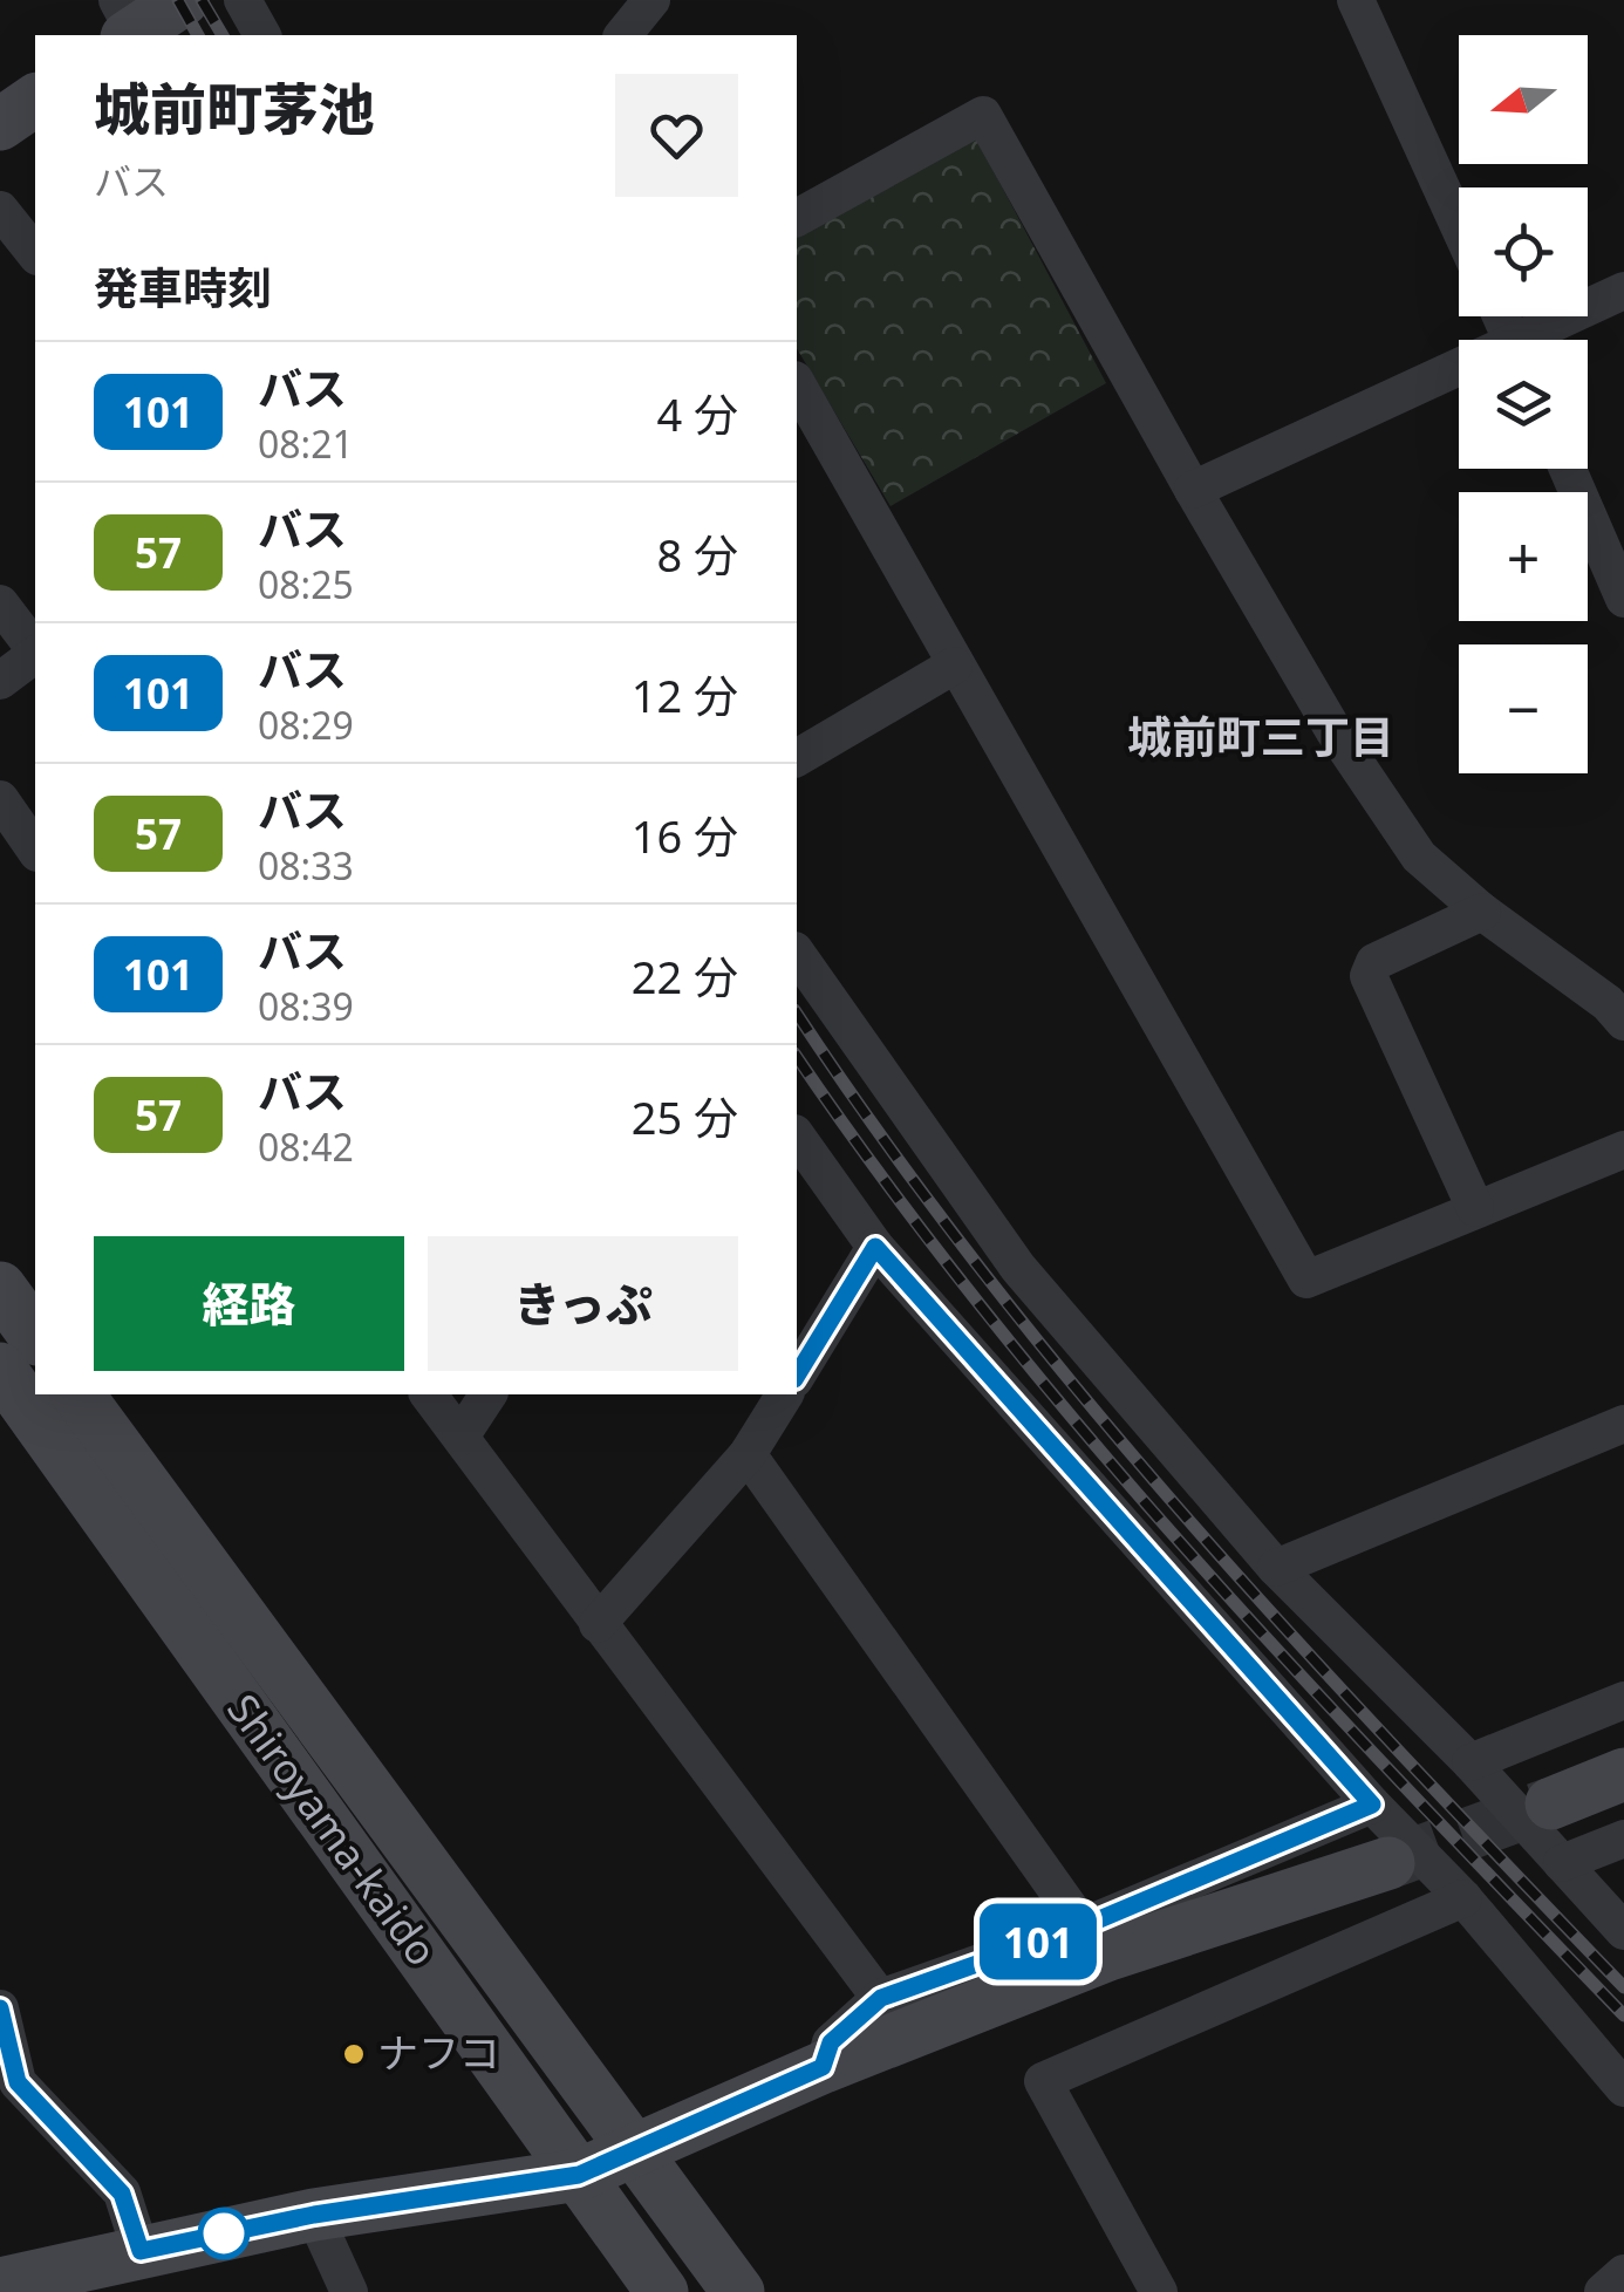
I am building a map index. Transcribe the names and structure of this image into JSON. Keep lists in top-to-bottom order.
{
  "streets": {
    "street": ["Shiroyama-kaido"]
  },
  "districts": ["城前町三丁目"],
  "places": ["ナフコ"],
  "lines": ["bus line 101"],
  "north": "left",
  "page": {
    "on_map": "101",
    "map_buttons": ["+", "−"],
    "heading": [
      ["城前町茅池", "バス"],
      "発車時刻"
    ],
    "list": [
      {
        "mark": "101",
        "name": "バス",
        "note": "08:21",
        "value": "4 分"
      },
      {
        "mark": "57",
        "name": "バス",
        "note": "08:25",
        "value": "8 分"
      },
      {
        "mark": "101",
        "name": "バス",
        "note": "08:29",
        "value": "12 分"
      },
      {
        "mark": "57",
        "name": "バス",
        "note": "08:33",
        "value": "16 分"
      },
      {
        "mark": "101",
        "name": "バス",
        "note": "08:39",
        "value": "22 分"
      },
      {
        "mark": "57",
        "name": "バス",
        "note": "08:42",
        "value": "25 分"
      }
    ],
    "buttons": ["経路", "きっぷ"]
  }
}
